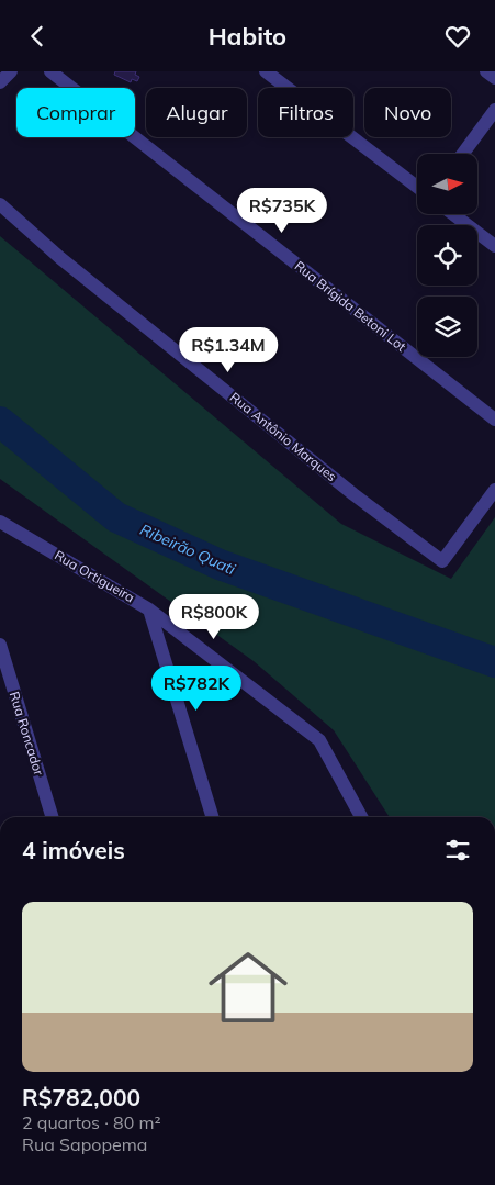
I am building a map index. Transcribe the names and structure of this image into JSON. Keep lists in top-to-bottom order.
{
  "streets": {
    "street": [
      "Rua Brígida Betoni Lot",
      "Rua Antônio Marques",
      "Rua Ortigueira",
      "Rua Roncador"
    ]
  },
  "water": ["Ribeirão Quati"],
  "north": "right",
  "page": {
    "header": "Habito",
    "chip": [
      "Comprar",
      "Alugar",
      "Filtros",
      "Novo"
    ],
    "price": [
      "R$735K",
      "R$1.34M",
      "R$800K",
      "R$782K"
    ],
    "heading": "4 imóveis",
    "list": [
      {
        "name": "R$782,000",
        "note": "2 quartos · 80 m² · Rua Sapopema"
      }
    ]
  }
}
